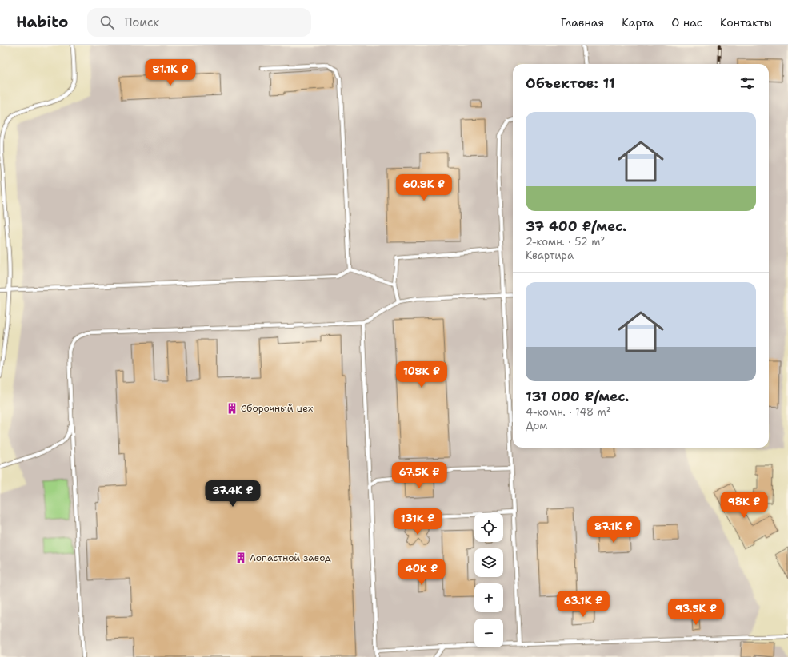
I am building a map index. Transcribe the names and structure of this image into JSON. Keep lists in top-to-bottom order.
{
  "places": {
    "building": ["Сборочный цех", "Лопастной завод"]
  },
  "page": {
    "header": "Habito",
    "search": "Поиск",
    "nav": [
      "Главная",
      "Карта",
      "О нас",
      "Контакты"
    ],
    "price": [
      "81.1K ₽",
      "60.8K ₽",
      "108K ₽",
      "67.5K ₽",
      "37.4K ₽",
      "98K ₽",
      "131K ₽",
      "87.1K ₽",
      "40K ₽",
      "63.1K ₽",
      "93.5K ₽"
    ],
    "heading": "Объектов: 11",
    "list": [
      {
        "name": "37 400 ₽/мес.",
        "note": "2-комн. · 52 m² · Квартира"
      },
      {
        "name": "131 000 ₽/мес.",
        "note": "4-комн. · 148 m² · Дом"
      }
    ],
    "map_buttons": ["+", "−"]
  }
}
